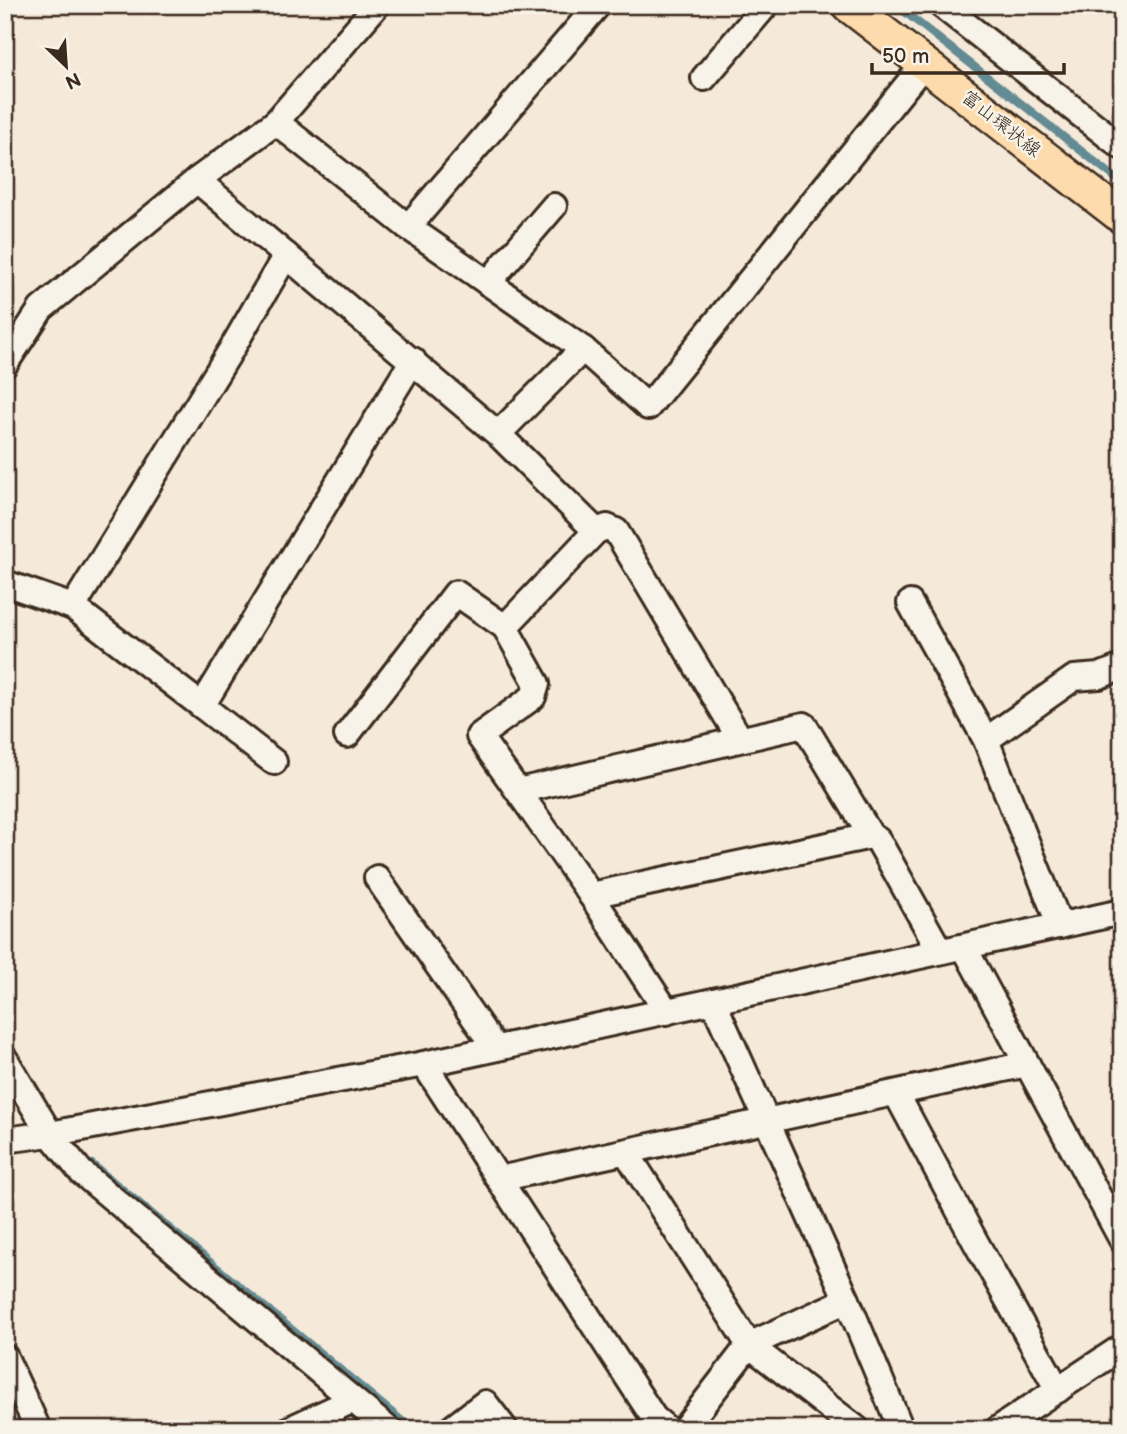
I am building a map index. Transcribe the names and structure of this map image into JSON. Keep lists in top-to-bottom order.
{
  "streets": {
    "main road": ["富山環状線"]
  },
  "scale_bar": "50 m",
  "north": "bottom right"
}
